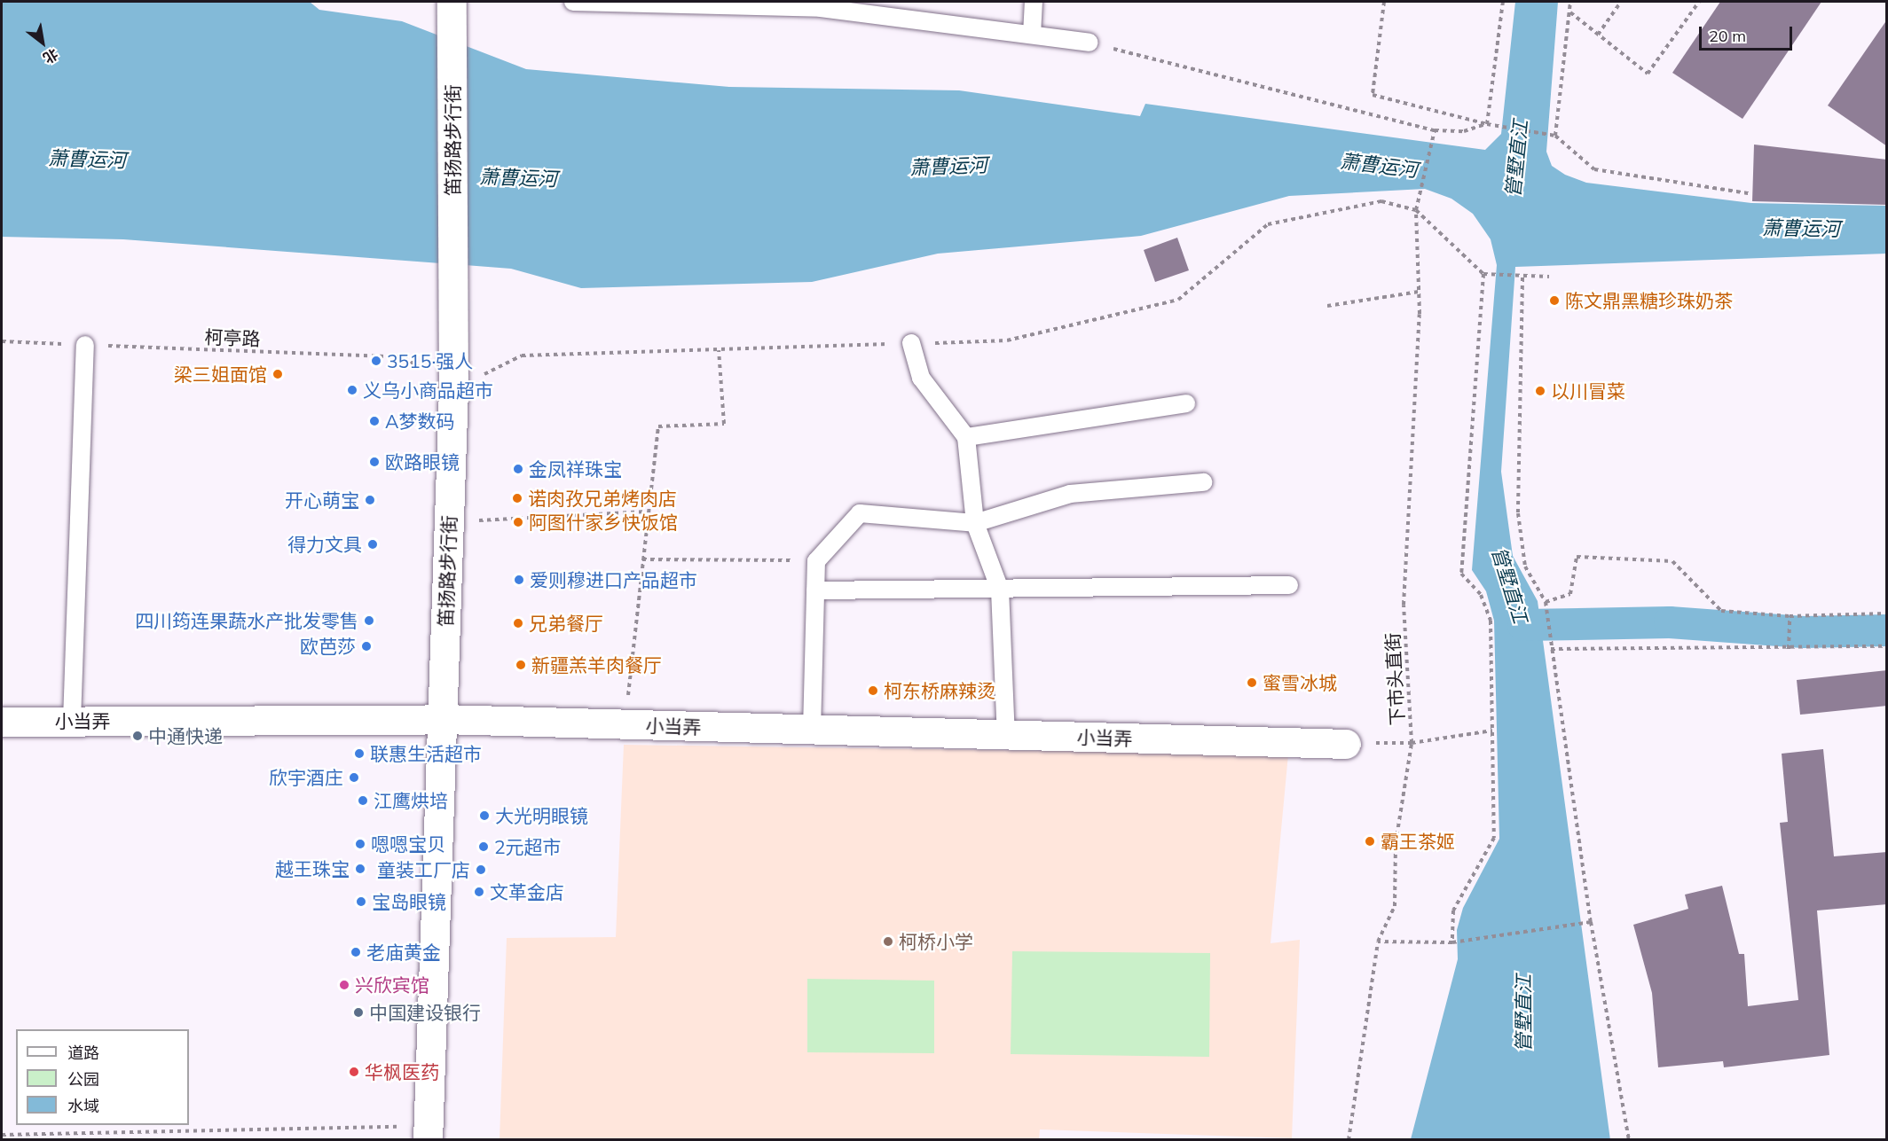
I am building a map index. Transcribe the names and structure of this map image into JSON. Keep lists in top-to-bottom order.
{
  "streets": {
    "street": ["笛扬路步行街", "小当弄"],
    "path": ["柯亭路", "下市头直街"]
  },
  "crossings": [
    ["笛扬路步行街", "柯亭路"],
    ["笛扬路步行街", "小当弄"]
  ],
  "water": ["管墅直江", "萧曹运河"],
  "places": [
    "陈文鼎黑糖珍珠奶茶",
    "3515·强人",
    "梁三姐面馆",
    "义乌小商品超市",
    "以川冒菜",
    "A梦数码",
    "欧路眼镜",
    "金凤祥珠宝",
    "诺肉孜兄弟烤肉店",
    "开心萌宝",
    "阿图什家乡快饭馆",
    "得力文具",
    "爱则穆进口产品超市",
    "四川筠连果蔬水产批发零售",
    "兄弟餐厅",
    "欧芭莎",
    "新疆羔羊肉餐厅",
    "蜜雪冰城",
    "柯东桥麻辣烫",
    "中通快递",
    "联惠生活超市",
    "欣宇酒庄",
    "江鹰烘培",
    "大光明眼镜",
    "霸王茶姬",
    "嗯嗯宝贝",
    "2元超市",
    "越王珠宝",
    "童装工厂店",
    "文革金店",
    "宝岛眼镜",
    "柯桥小学",
    "老庙黄金",
    "兴欣宾馆",
    "中国建设银行",
    "华枫医药"
  ],
  "legend": ["道路", "公园", "水域"],
  "scale_bar": "20 m",
  "north": "bottom right"
}
